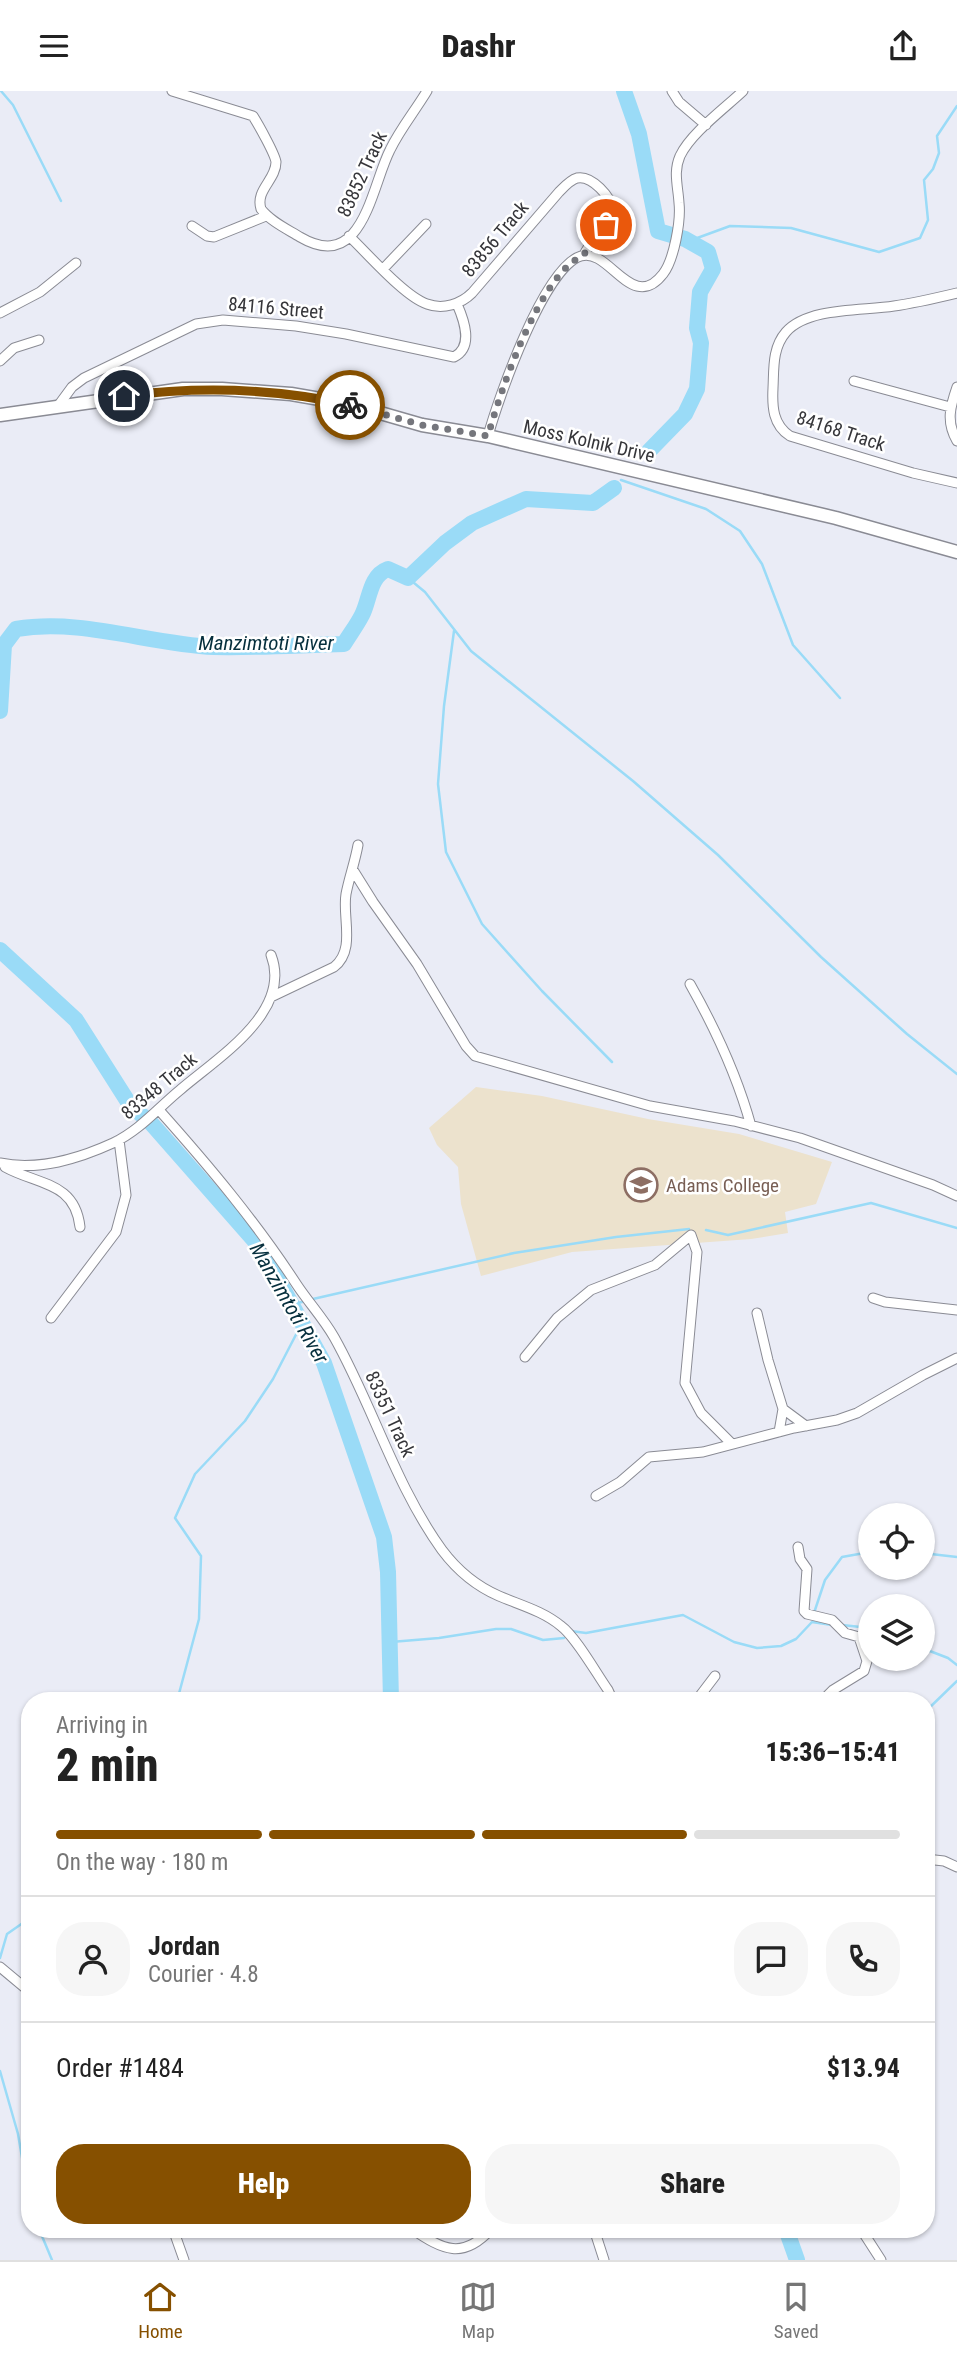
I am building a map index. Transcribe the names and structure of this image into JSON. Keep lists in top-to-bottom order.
{
  "streets": {
    "main road": ["Moss Kolnik Drive"],
    "street": [
      "83852 Track",
      "83856 Track",
      "84116 Street",
      "84168 Track",
      "83348 Track",
      "83351 Track"
    ]
  },
  "crossings": [
    ["83852 Track", "83856 Track"],
    ["83856 Track", "84116 Street"],
    ["84116 Street", "Moss Kolnik Drive"],
    ["83348 Track", "83351 Track"]
  ],
  "water": ["Manzimtoti River"],
  "places": {
    "school or university": ["Adams College"]
  },
  "page": {
    "header": "Dashr",
    "heading": ["2 min", "Arriving in", "15:36–15:41"],
    "panel": [
      "Jordan",
      "Courier · 4.8",
      "Order #1484",
      "$13.94"
    ],
    "bar": "On the way · 180 m",
    "buttons": ["Help", "Share"],
    "tabs": ["Home", "Map", "Saved"]
  }
}
